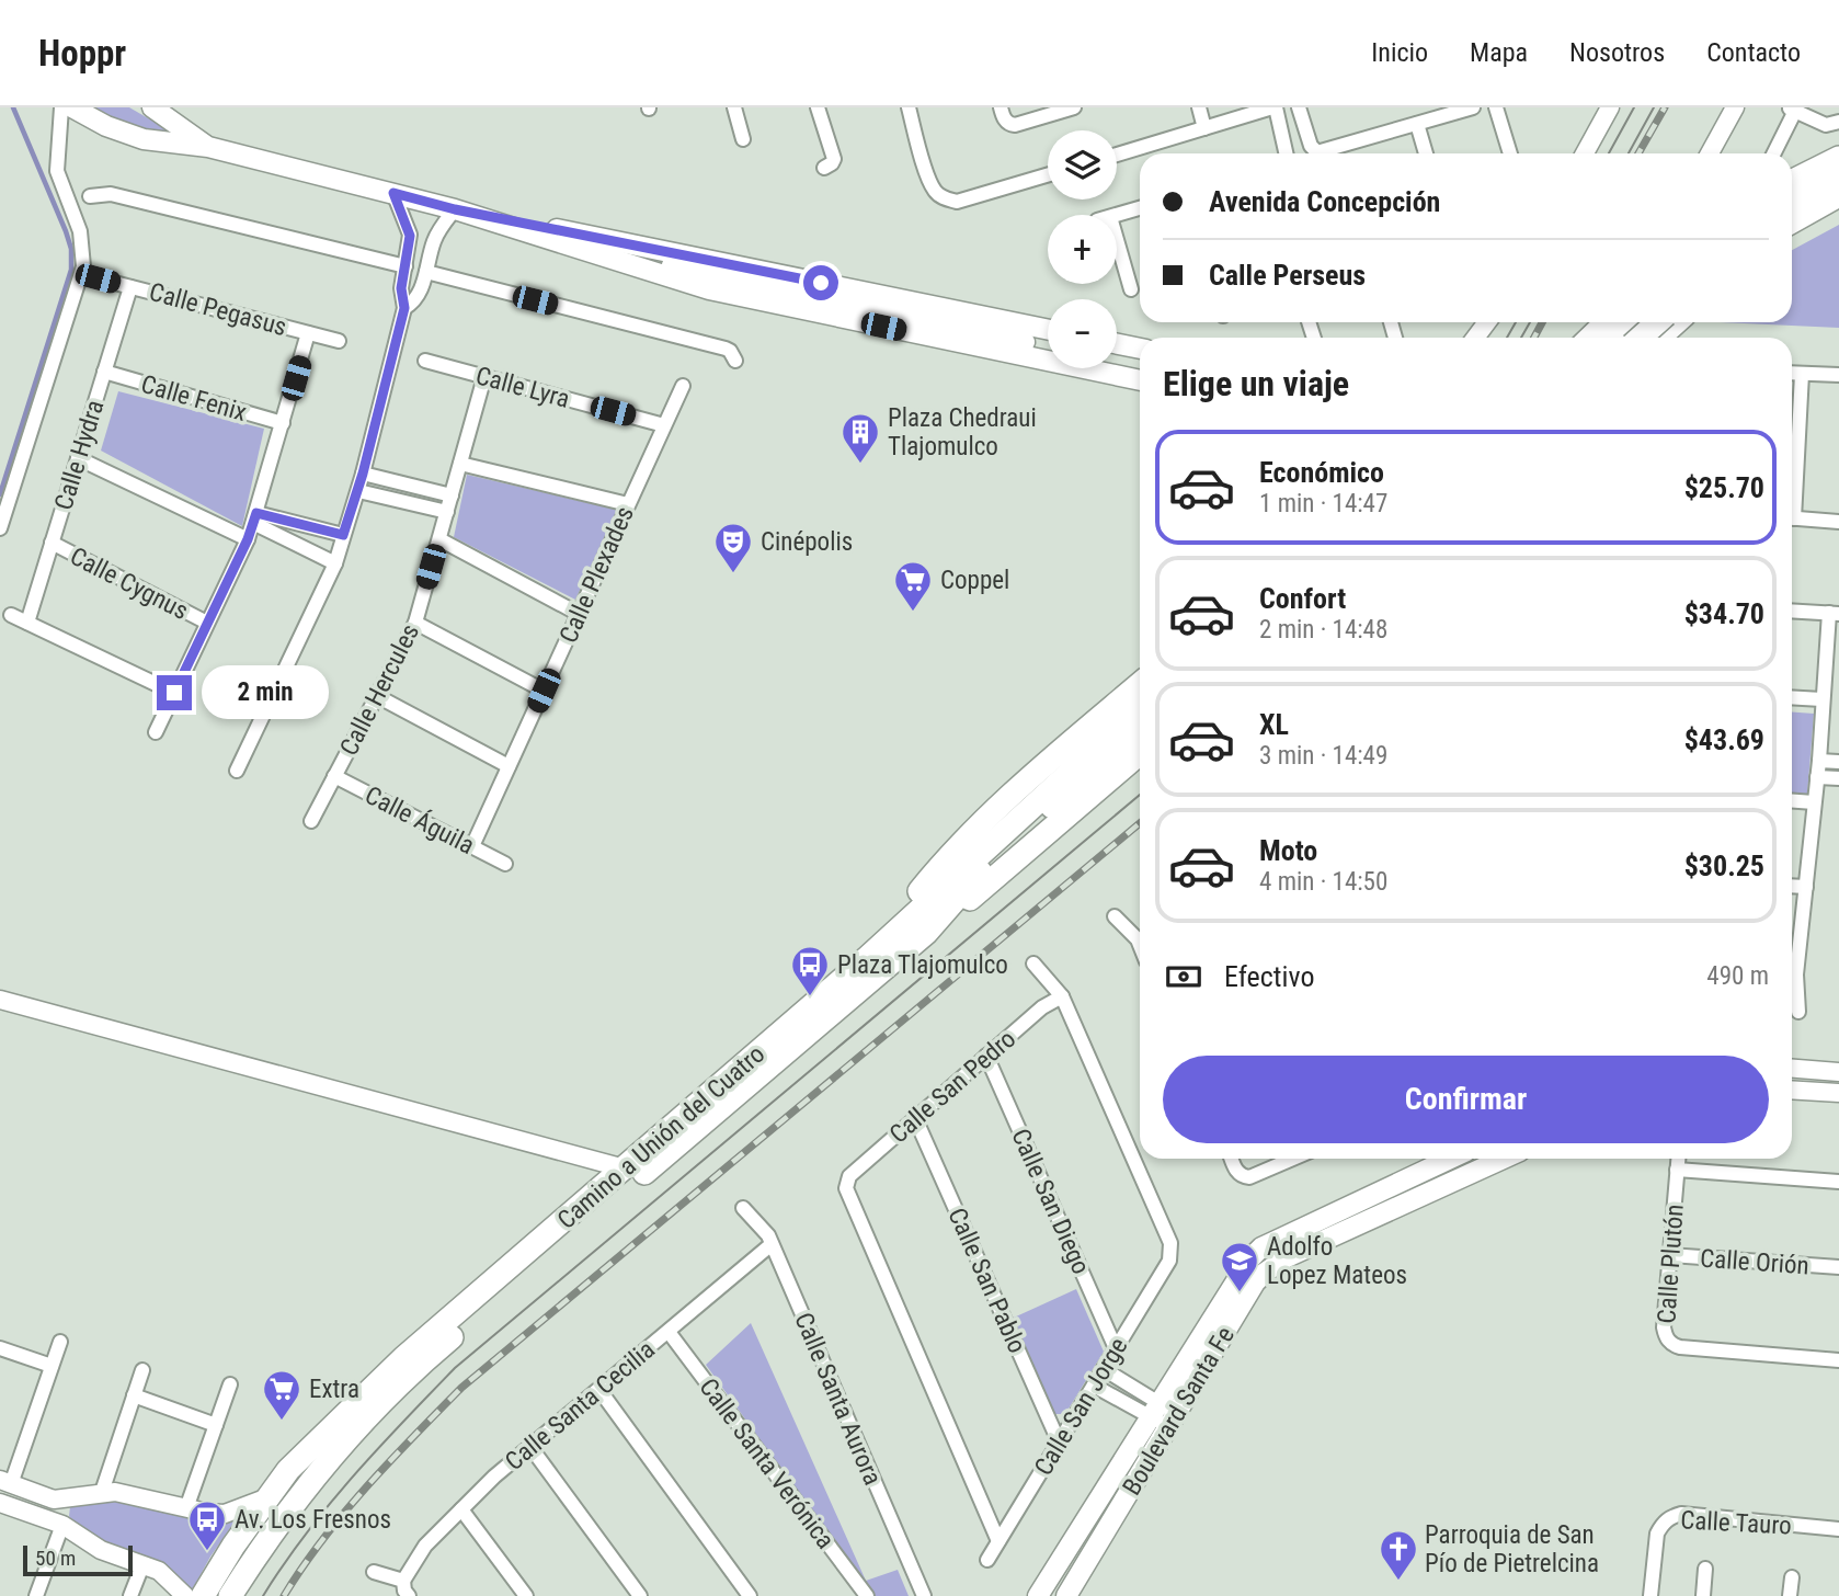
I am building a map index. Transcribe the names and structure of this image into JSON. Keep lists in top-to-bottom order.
{
  "streets": {
    "main road": ["Camino a Unión del Cuatro", "Boulevard Santa Fe"],
    "street": [
      "Calle Pegasus",
      "Calle Lyra",
      "Calle Fenix",
      "Calle Hydra",
      "Calle Plexades",
      "Calle Cygnus",
      "Calle Hercules",
      "Calle Águila",
      "Calle San Pedro",
      "Calle San Diego",
      "Calle Orión",
      "Calle Plutón",
      "Calle San Pablo",
      "Calle Santa Aurora",
      "Calle Santa Cecilia",
      "Calle San Jorge",
      "Calle Santa Verónica",
      "Calle Tauro"
    ]
  },
  "crossings": [
    ["Calle Pegasus", "Calle Hydra"],
    ["Calle Lyra", "Calle Plexades"],
    ["Calle Lyra", "Calle Hercules"],
    ["Calle Fenix", "Calle Hydra"],
    ["Calle Hydra", "Calle Cygnus"],
    ["Calle Plexades", "Calle Águila"],
    ["Calle Hercules", "Calle Águila"],
    ["Calle San Pedro", "Calle San Diego"],
    ["Calle San Pedro", "Calle San Pablo"],
    ["Calle San Pedro", "Calle San Jorge"],
    ["Calle San Diego", "Calle San Jorge"],
    ["Calle Orión", "Calle Plutón"],
    ["Calle San Pablo", "Calle San Jorge"],
    ["Calle Santa Aurora", "Calle Santa Cecilia"],
    ["Calle Santa Cecilia", "Calle Santa Verónica"]
  ],
  "places": {
    "building": ["Plaza Chedraui Tlajomulco"],
    "theatre": ["Cinépolis"],
    "supermarket": ["Coppel", "Extra"],
    "bus stop": ["Plaza Tlajomulco", "Av. Los Fresnos"],
    "school or university": ["Adolfo Lopez Mateos"],
    "church": ["Parroquia de San Pío de Pietrelcina"]
  },
  "scale_bar": "50 m",
  "page": {
    "header": "Hoppr",
    "nav": [
      "Inicio",
      "Mapa",
      "Nosotros",
      "Contacto"
    ],
    "map_buttons": ["+", "−"],
    "banner": ["Avenida Concepción", "Calle Perseus"],
    "heading": "Elige un viaje",
    "list": [
      {
        "name": "Económico",
        "note": "1 min · 14:47",
        "value": "$25.70"
      },
      {
        "name": "Confort",
        "note": "2 min · 14:48",
        "value": "$34.70"
      },
      {
        "name": "XL",
        "note": "3 min · 14:49",
        "value": "$43.69"
      },
      {
        "name": "Moto",
        "note": "4 min · 14:50",
        "value": "$30.25"
      }
    ],
    "bubble": "2 min",
    "pay": ["Efectivo", "490 m"],
    "buttons": "Confirmar",
    "scale": "50 m"
  }
}
